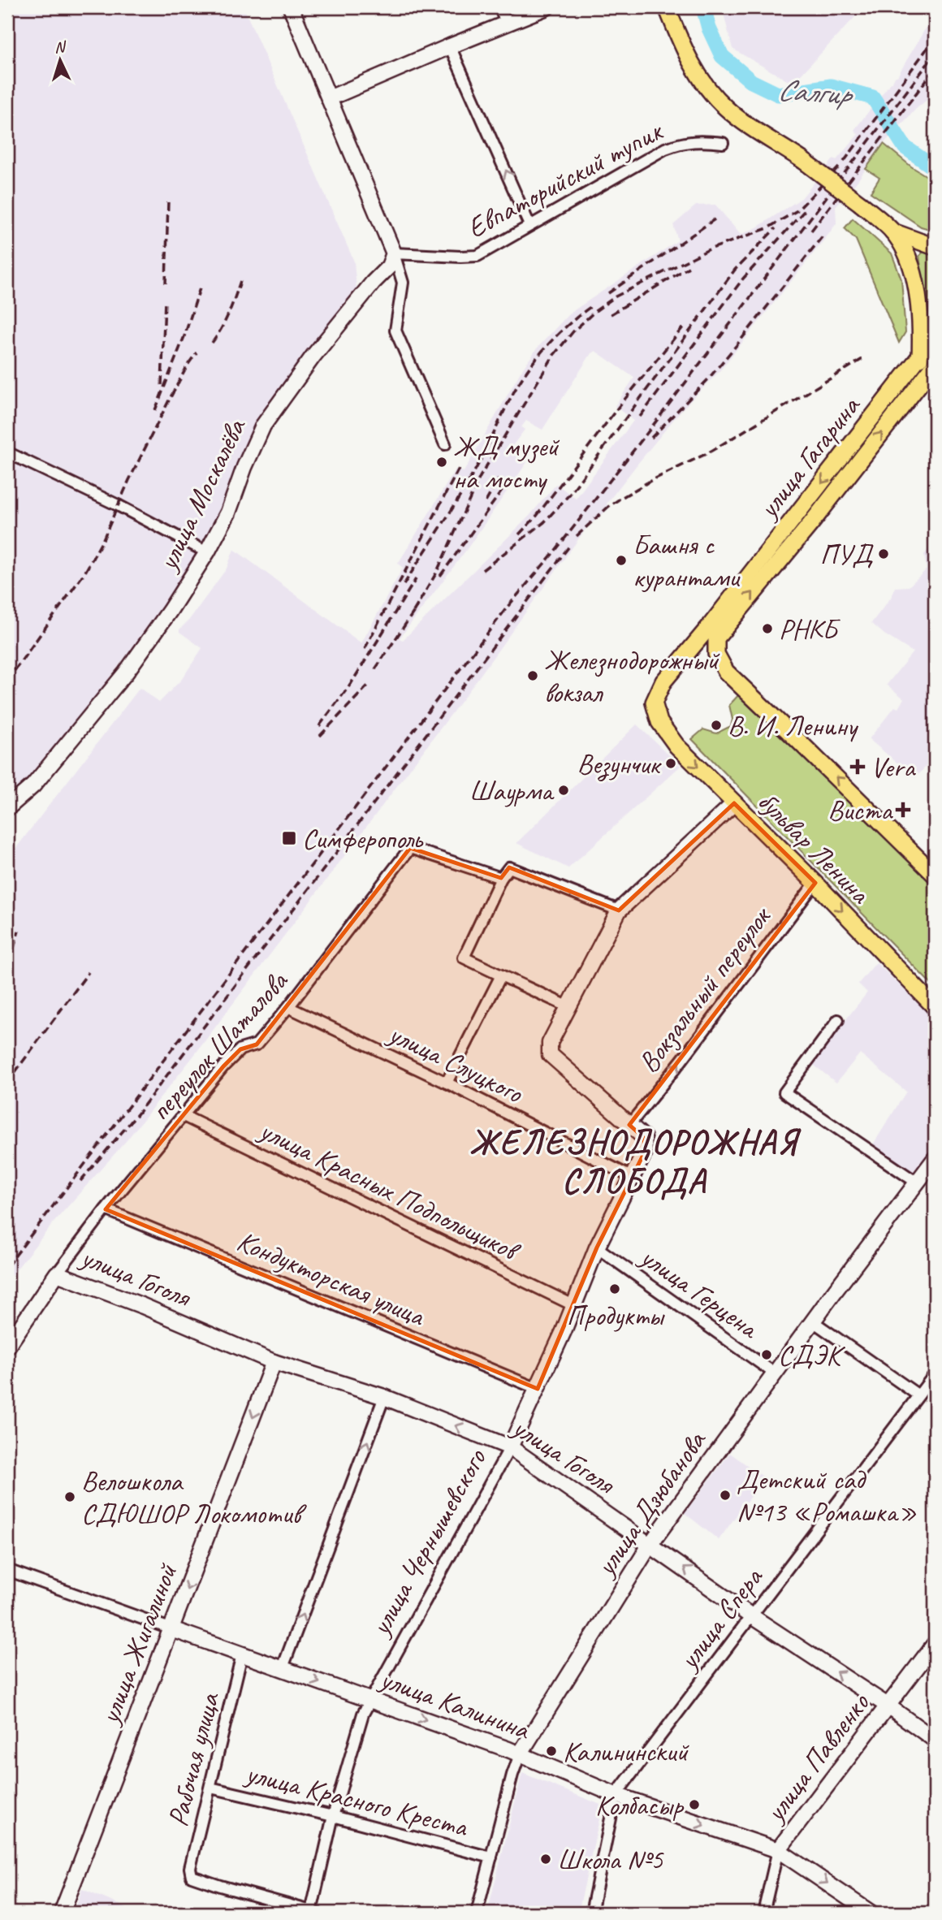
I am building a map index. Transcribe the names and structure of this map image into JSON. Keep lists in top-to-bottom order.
{
  "streets": {
    "main road": [
      "улица Гагарина",
      "улица Москалёва",
      "бульвар Ленина",
      "улица Гоголя",
      "улица Дзюбанова",
      "улица Чернышевского",
      "улица Жигалиной",
      "улица Калинина",
      "улица Павленко"
    ],
    "street": [
      "Евпаторийский тупик",
      "Вокзальный переулок",
      "переулок Шаталова",
      "улица Слуцкого",
      "улица Красных Подпольщиков",
      "Кондукторская улица",
      "улица Герцена",
      "улица Спера",
      "Рабочая улица",
      "улица Красного Креста"
    ]
  },
  "crossings": [
    ["Евпаторийский тупик", "улица Москалёва"],
    ["улица Гагарина", "бульвар Ленина"],
    ["бульвар Ленина", "Вокзальный переулок"],
    ["Вокзальный переулок", "улица Чернышевского"],
    ["переулок Шаталова", "улица Слуцкого"],
    ["переулок Шаталова", "улица Красных Подпольщиков"],
    ["переулок Шаталова", "улица Гоголя"],
    ["переулок Шаталова", "Кондукторская улица"],
    ["улица Слуцкого", "улица Чернышевского"],
    ["улица Красных Подпольщиков", "улица Чернышевского"],
    ["улица Гоголя", "улица Дзюбанова"],
    ["улица Гоголя", "улица Чернышевского"],
    ["улица Гоголя", "улица Спера"],
    ["улица Гоголя", "улица Жигалиной"],
    ["улица Гоголя", "улица Павленко"],
    ["Кондукторская улица", "улица Чернышевского"],
    ["улица Герцена", "улица Дзюбанова"],
    ["улица Герцена", "улица Чернышевского"],
    ["улица Дзюбанова", "улица Калинина"],
    ["улица Дзюбанова", "улица Красного Креста"],
    ["улица Чернышевского", "улица Калинина"],
    ["улица Чернышевского", "Рабочая улица"],
    ["улица Чернышевского", "улица Красного Креста"],
    ["улица Спера", "улица Калинина"],
    ["улица Жигалиной", "улица Калинина"],
    ["улица Калинина", "улица Павленко"],
    ["улица Калинина", "Рабочая улица"],
    ["Рабочая улица", "улица Красного Креста"]
  ],
  "one_way": [
    "бульвар Ленина",
    "Вокзальный переулок",
    "улица Гоголя",
    "улица Жигалиной",
    "улица Калинина"
  ],
  "districts": ["ЖЕЛЕЗНОДОРОЖНАЯ СЛОБОДА"],
  "water": ["Салгир"],
  "places": {
    "other": [
      "ЖД музей на мосту",
      "ПУД",
      "Башня с курантами",
      "РНКБ",
      "Железнодорожный вокзал",
      "В. И. Ленину",
      "Везунчик",
      "Шаурма",
      "Продукты",
      "СДЭК",
      "Детский сад №13 «Ромашка»",
      "Велошкола СДЮШОР Локомотив",
      "Калининский",
      "Колбасыр",
      "Школа №5"
    ],
    "health": ["Vera", "Виста"],
    "transit": ["Симферополь"]
  },
  "north": "top"
}
